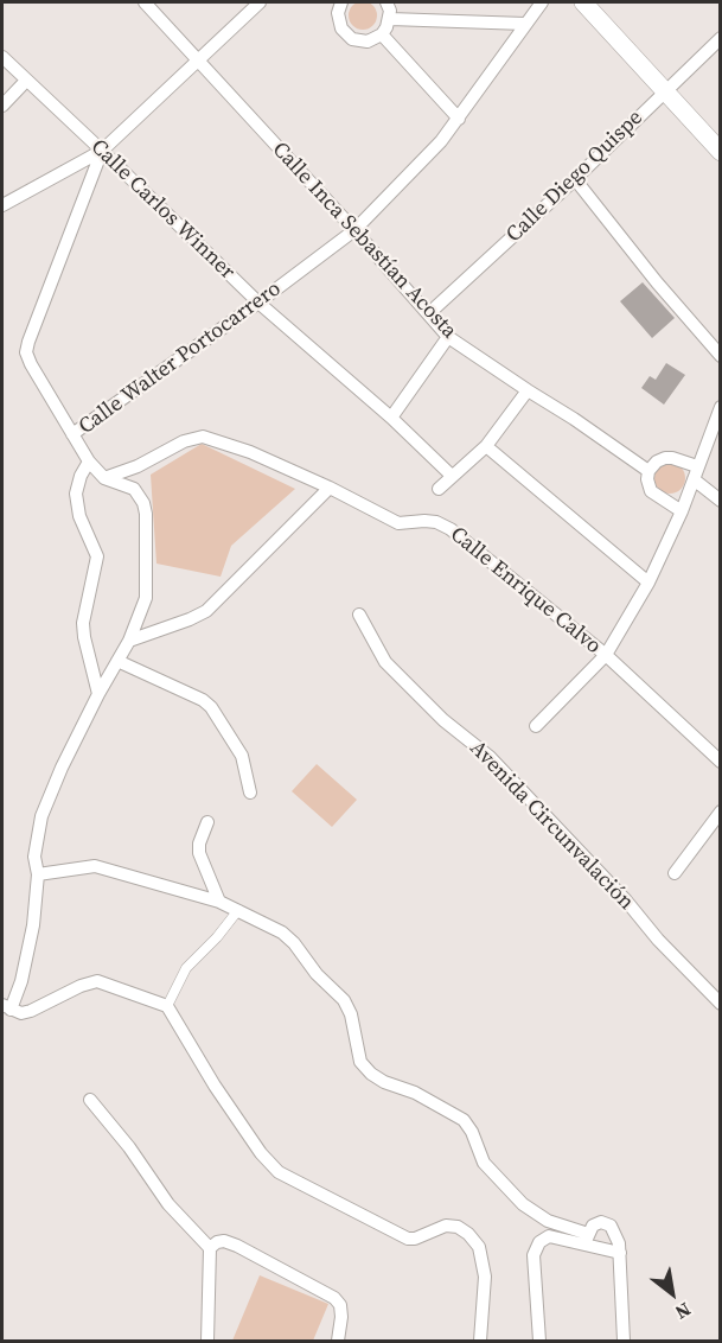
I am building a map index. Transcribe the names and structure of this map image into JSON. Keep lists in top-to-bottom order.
{
  "streets": {
    "street": [
      "Calle Diego Quispe",
      "Calle Carlos Winner",
      "Calle Inca Sebastían Acosta",
      "Calle Walter Portocarrero",
      "Calle Enrique Calvo",
      "Avenida Circunvalación"
    ]
  },
  "crossings": [
    ["Calle Diego Quispe", "Calle Inca Sebastían Acosta"],
    ["Calle Carlos Winner", "Calle Walter Portocarrero"],
    ["Calle Inca Sebastían Acosta", "Calle Walter Portocarrero"],
    ["Calle Walter Portocarrero", "Calle Enrique Calvo"]
  ],
  "north": "bottom right"
}
